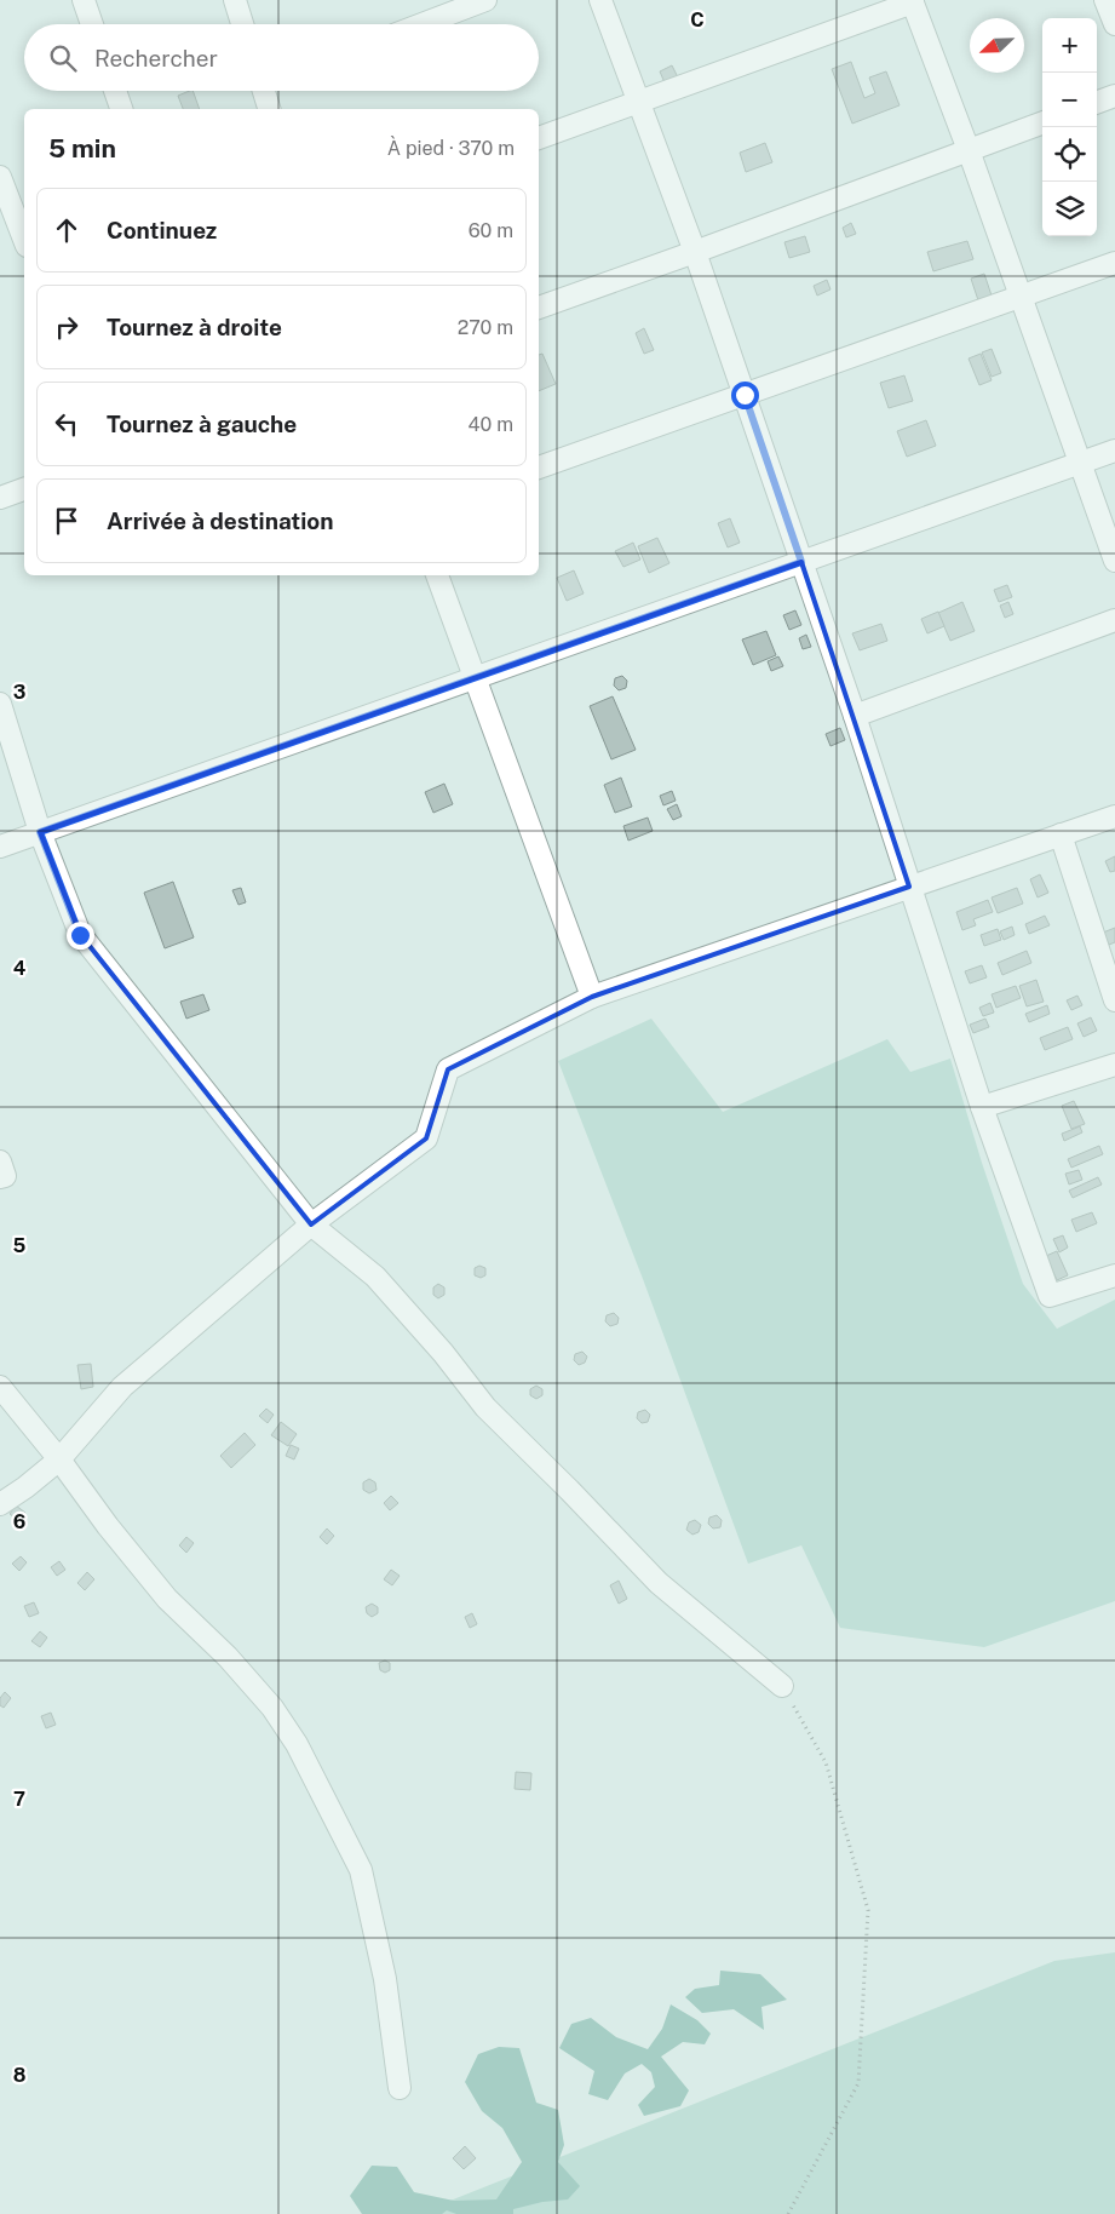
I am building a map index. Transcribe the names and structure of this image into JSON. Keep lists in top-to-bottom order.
{
  "north": "bottom left",
  "page": {
    "map_buttons": ["+", "−"],
    "search": "Rechercher",
    "heading": ["5 min", "À pied · 370 m"],
    "list": [
      ["Continuez", "60 m"],
      ["Tournez à droite", "270 m"],
      ["Tournez à gauche", "40 m"],
      "Arrivée à destination"
    ]
  },
  "grid": {
    "columns": ["C"],
    "rows": [
      "3",
      "4",
      "5",
      "6",
      "7",
      "8"
    ]
  }
}
